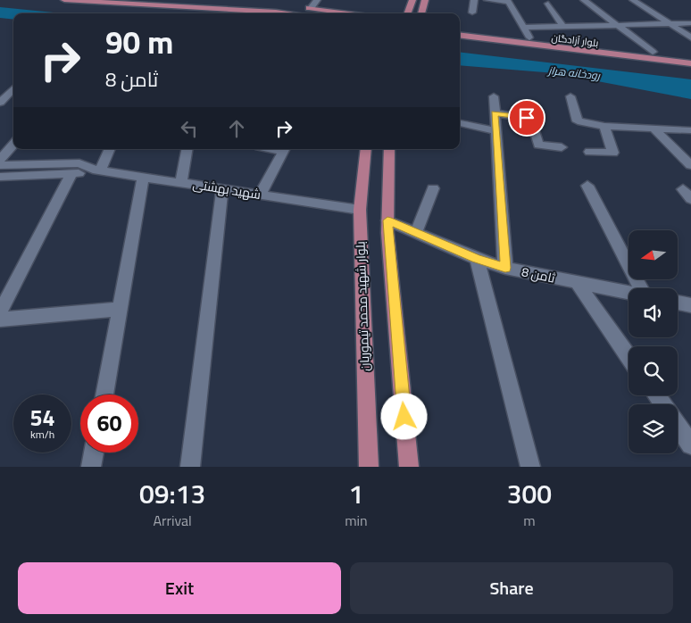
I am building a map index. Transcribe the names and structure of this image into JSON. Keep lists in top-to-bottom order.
{
  "streets": {
    "main road": ["بلوار آزادگان", "بلوار شهید محمد تیموریان"],
    "street": ["شهید بهشتی", "ثامن 8"]
  },
  "crossings": [
    ["شهید بهشتی", "بلوار شهید محمد تیموریان"]
  ],
  "water": ["رودخانه هراز"],
  "north": "left",
  "page": {
    "turn": ["90 m", "ثامن 8"],
    "speed": "54 km/h",
    "limit": "60",
    "eta": [
      "09:13",
      "Arrival",
      "1",
      "min",
      "300",
      "m"
    ],
    "buttons": ["Exit", "Share"]
  }
}
